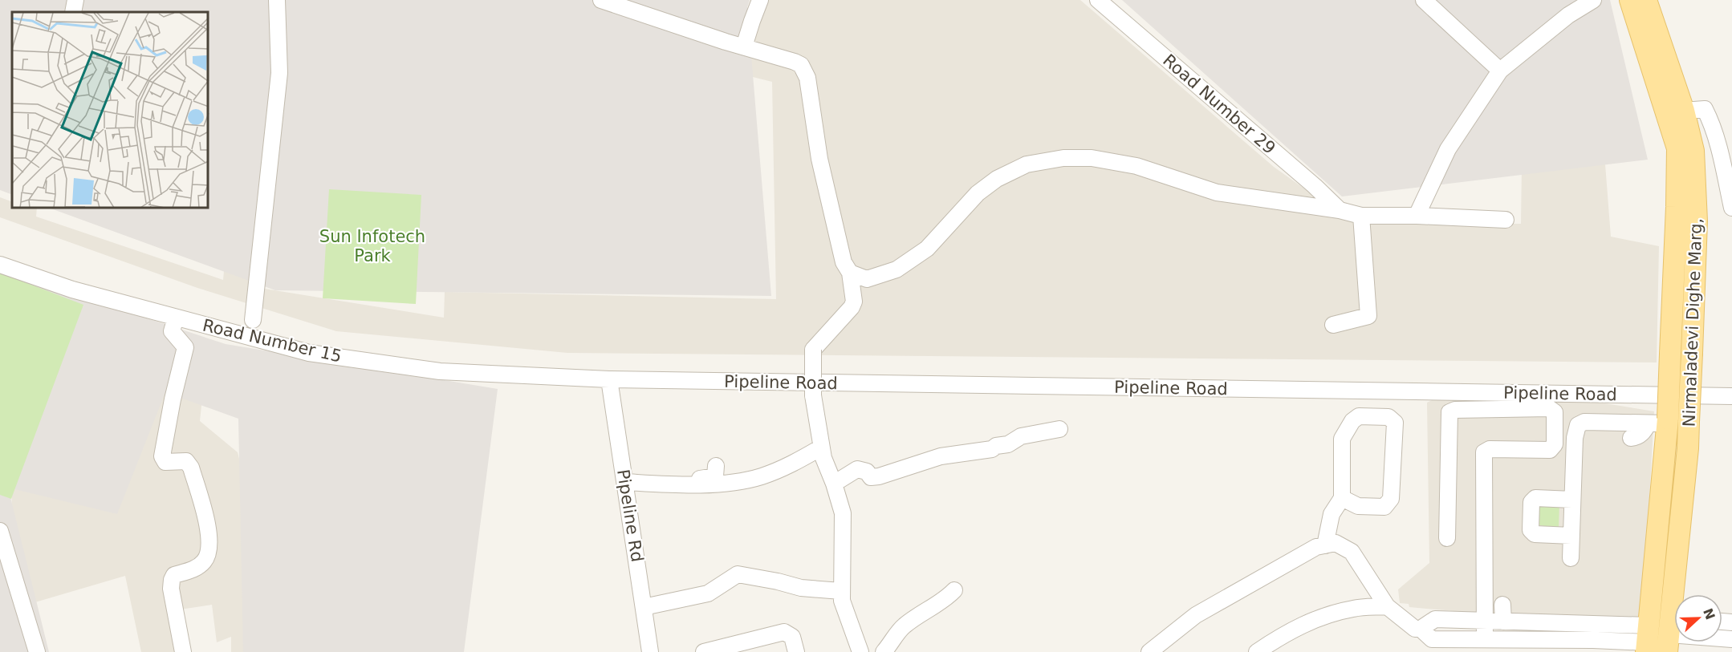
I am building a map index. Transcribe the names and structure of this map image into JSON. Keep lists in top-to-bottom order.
{
  "streets": {
    "main road": ["Nirmaladevi Dighe Marg,"],
    "street": [
      "Road Number 29",
      "Road Number 15",
      "Pipeline Road",
      "Pipeline Rd"
    ]
  },
  "crossings": [
    ["Road Number 15", "Pipeline Road"],
    ["Road Number 15", "Pipeline Rd"],
    ["Pipeline Road", "Pipeline Rd"]
  ],
  "parks": ["Sun Infotech Park"],
  "north": "right"
}
